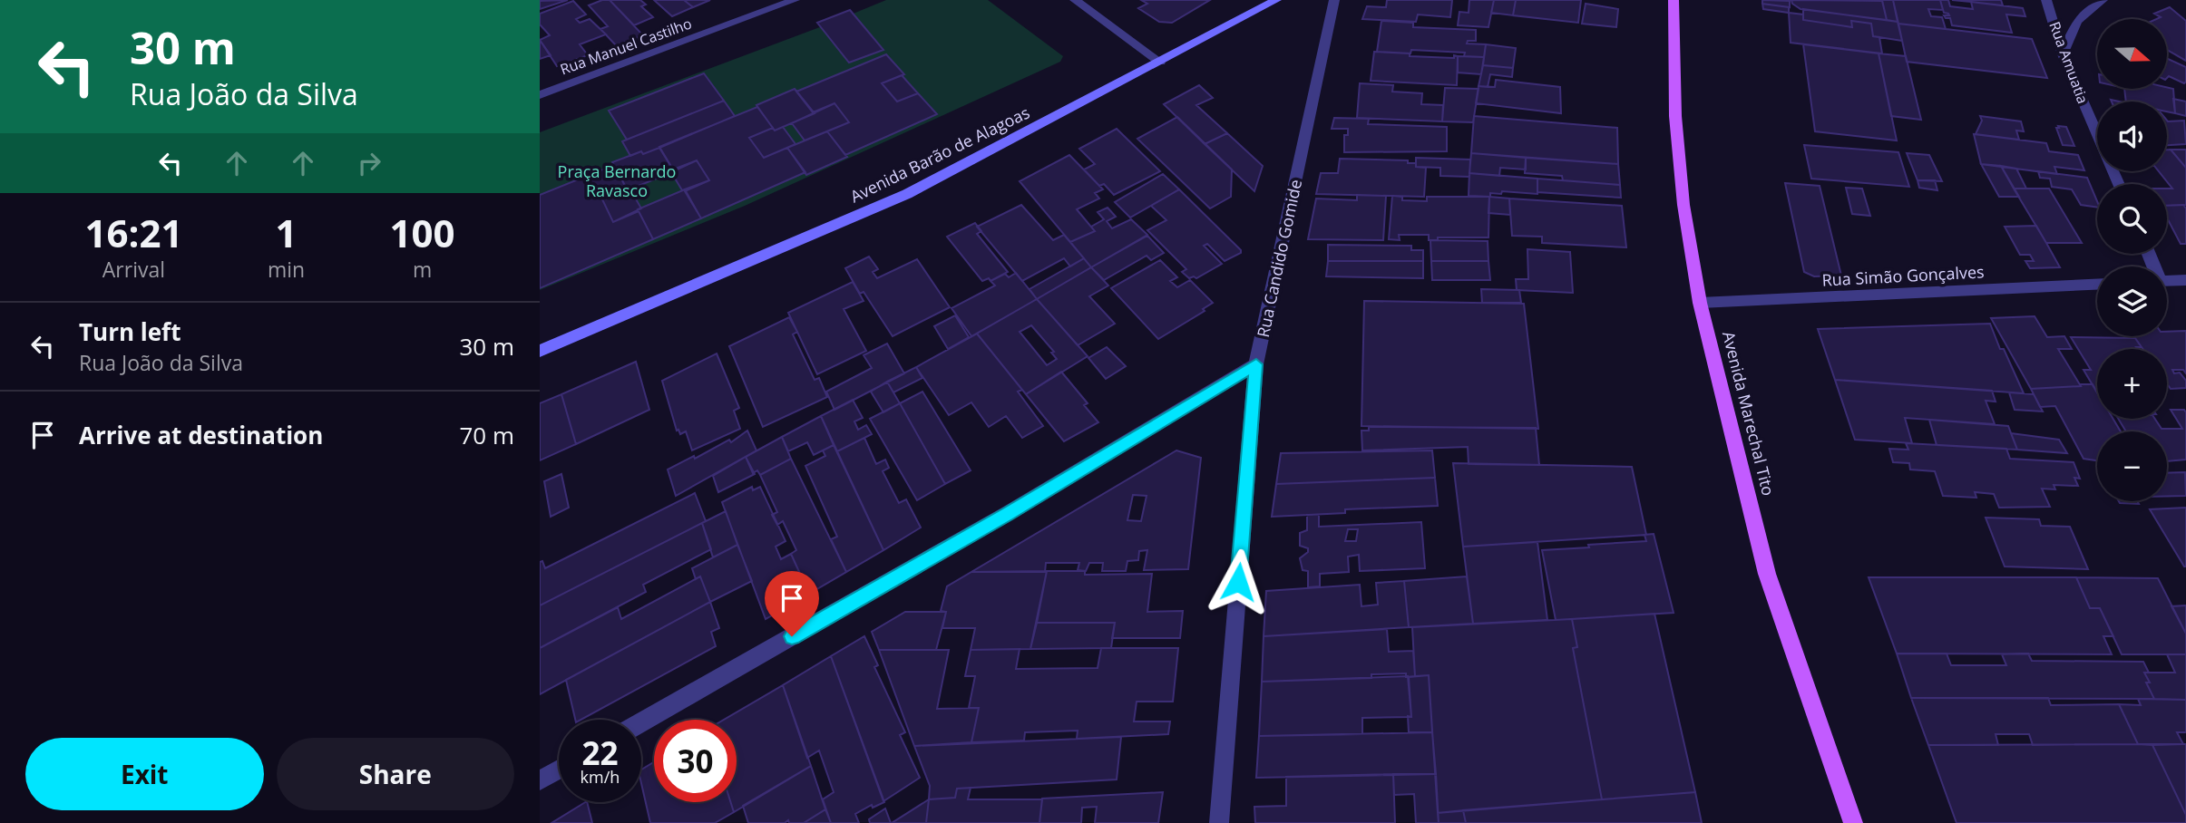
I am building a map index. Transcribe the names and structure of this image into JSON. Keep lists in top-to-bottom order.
{
  "streets": {
    "main road": ["Avenida Barão de Alagoas", "Avenida Marechal Tito"],
    "street": [
      "Rua Manuel Castilho",
      "Rua Amuatia",
      "Rua Candido Gomide",
      "Rua Simão Gonçalves"
    ]
  },
  "crossings": [
    ["Rua Simão Gonçalves", "Avenida Marechal Tito"]
  ],
  "parks": ["Praça Bernardo Ravasco"],
  "north": "right",
  "page": {
    "turn": ["30 m", "Rua João da Silva"],
    "map_buttons": ["+", "−"],
    "eta": [
      "16:21",
      "Arrival",
      "1",
      "min",
      "100",
      "m"
    ],
    "list": [
      {
        "name": "Turn left",
        "note": "Rua João da Silva",
        "value": "30 m"
      },
      {
        "name": "Arrive at destination",
        "value": "70 m"
      }
    ],
    "speed": "22 km/h",
    "limit": "30",
    "buttons": ["Exit", "Share"]
  }
}
